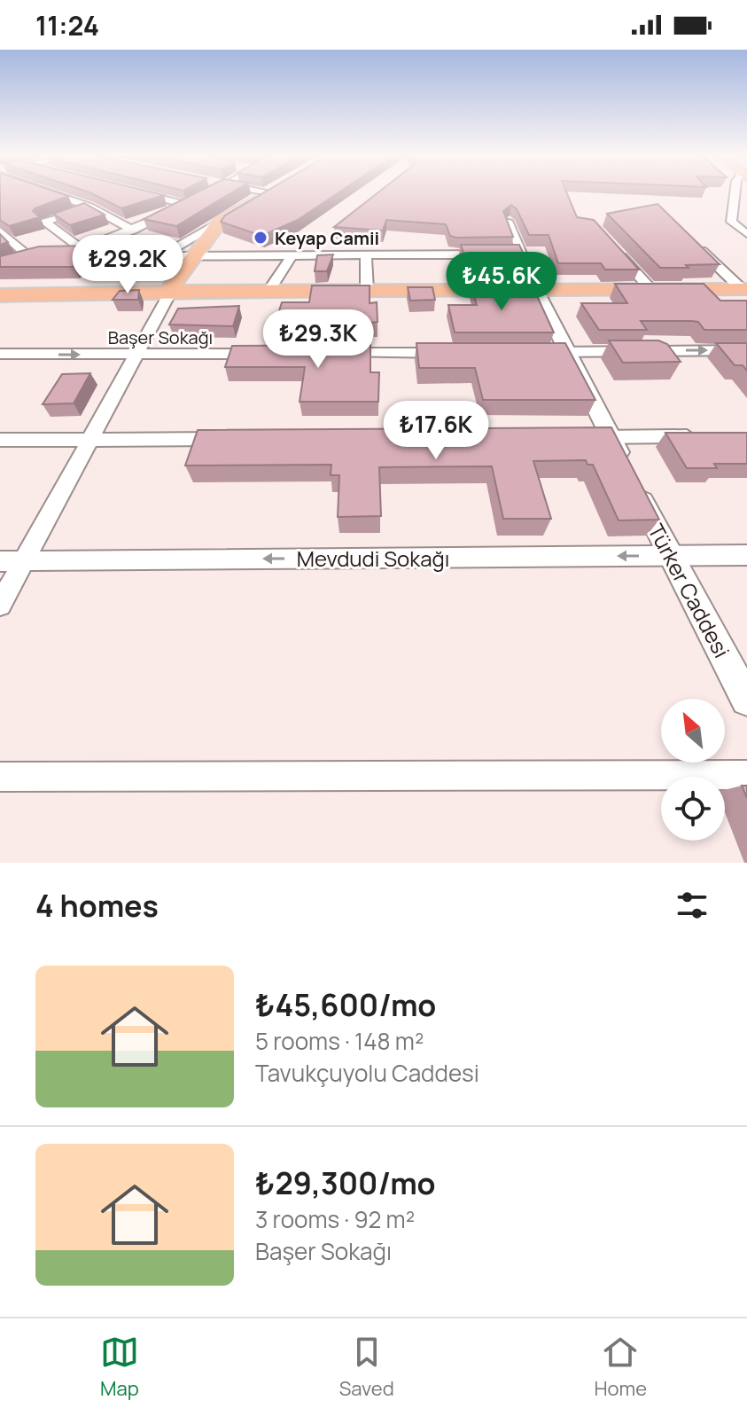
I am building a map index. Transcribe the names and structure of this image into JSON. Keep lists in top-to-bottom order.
{
  "streets": {
    "street": ["Başer Sokağı", "Mevdudi Sokağı", "Türker Caddesi"]
  },
  "crossings": [
    ["Mevdudi Sokağı", "Türker Caddesi"]
  ],
  "places": ["Keyap Camii"],
  "north": "top left",
  "page": {
    "status": "11:24",
    "price": [
      "₺29.2K",
      "₺45.6K",
      "₺29.3K",
      "₺17.6K"
    ],
    "heading": "4 homes",
    "list": [
      {
        "name": "₺45,600/mo",
        "note": "5 rooms · 148 m² · Tavukçuyolu Caddesi"
      },
      {
        "name": "₺29,300/mo",
        "note": "3 rooms · 92 m² · Başer Sokağı"
      }
    ],
    "tabs": ["Map", "Saved", "Home"]
  }
}
